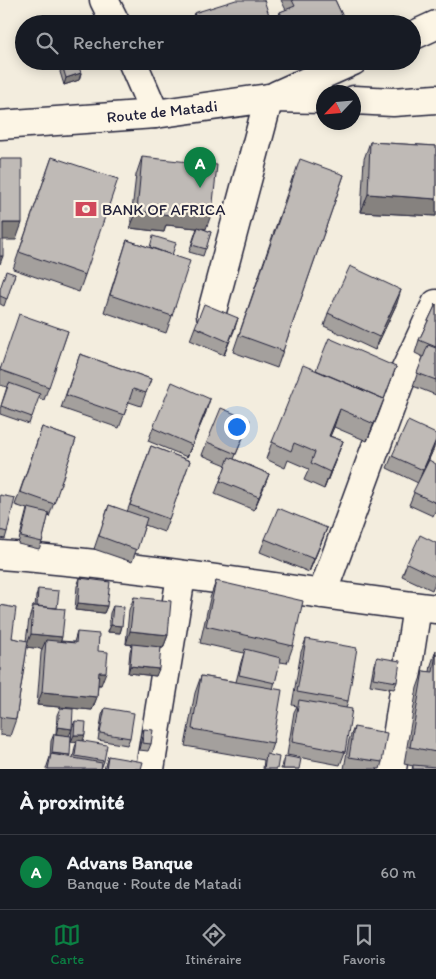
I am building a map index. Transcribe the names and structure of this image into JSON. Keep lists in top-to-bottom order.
{
  "streets": {
    "main road": ["Route de Matadi"]
  },
  "places": {
    "bank": ["BANK OF AFRICA"]
  },
  "north": "bottom left",
  "page": {
    "search": "Rechercher",
    "pins": "A",
    "heading": "À proximité",
    "list": [
      {
        "mark": "A",
        "name": "Advans Banque",
        "note": "Banque · Route de Matadi",
        "value": "60 m"
      }
    ],
    "nav": ["Carte", "Itinéraire", "Favoris"]
  }
}
